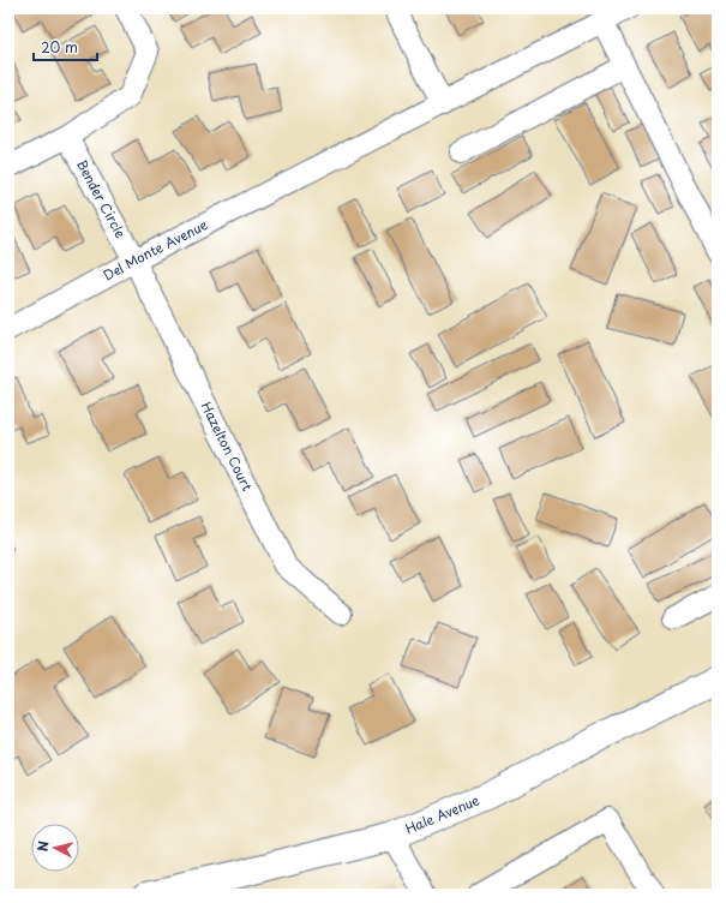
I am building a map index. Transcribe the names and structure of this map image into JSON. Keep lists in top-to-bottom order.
{
  "streets": {
    "main road": ["Hale Avenue"],
    "street": ["Bender Circle", "Del Monte Avenue", "Hazelton Court"]
  },
  "crossings": [
    ["Bender Circle", "Del Monte Avenue"],
    ["Bender Circle", "Hazelton Court"],
    ["Del Monte Avenue", "Hazelton Court"]
  ],
  "scale_bar": "20 m",
  "north": "left"
}
